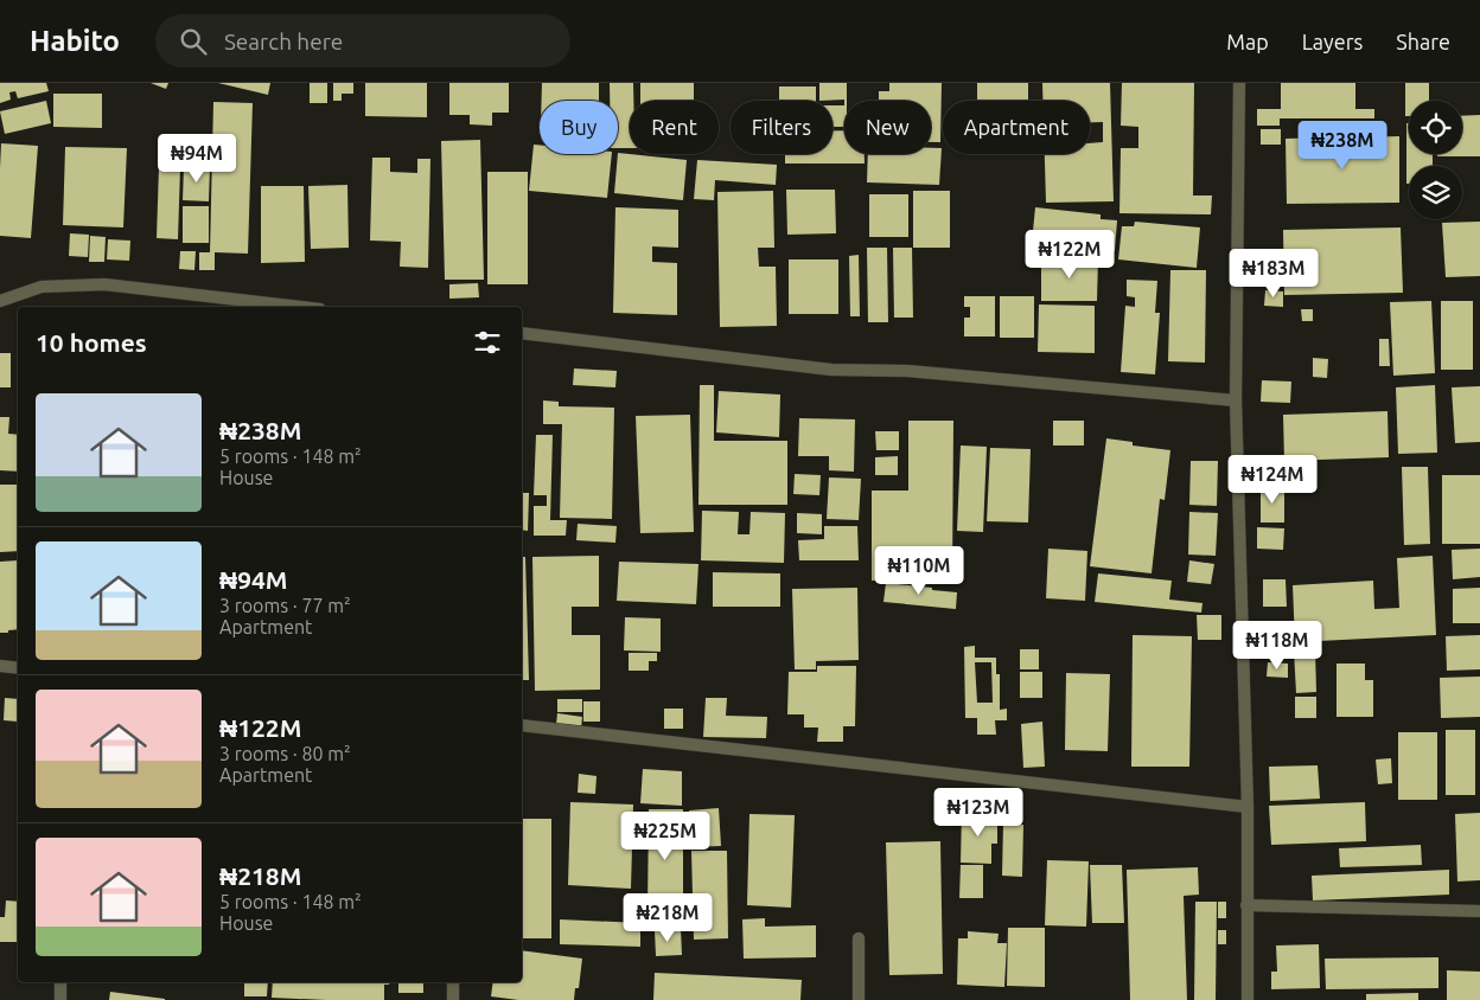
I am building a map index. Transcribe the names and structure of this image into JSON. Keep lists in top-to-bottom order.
{
  "page": {
    "header": "Habito",
    "search": "Search here",
    "nav": ["Map", "Layers", "Share"],
    "chip": [
      "Buy",
      "Rent",
      "Filters",
      "New",
      "Apartment"
    ],
    "price": [
      "₦238M",
      "₦94M",
      "₦122M",
      "₦183M",
      "₦124M",
      "₦110M",
      "₦118M",
      "₦123M",
      "₦225M",
      "₦218M"
    ],
    "heading": "10 homes",
    "list": [
      {
        "name": "₦238M",
        "note": "5 rooms · 148 m² · House"
      },
      {
        "name": "₦94M",
        "note": "3 rooms · 77 m² · Apartment"
      },
      {
        "name": "₦122M",
        "note": "3 rooms · 80 m² · Apartment"
      },
      {
        "name": "₦218M",
        "note": "5 rooms · 148 m² · House"
      }
    ]
  }
}
